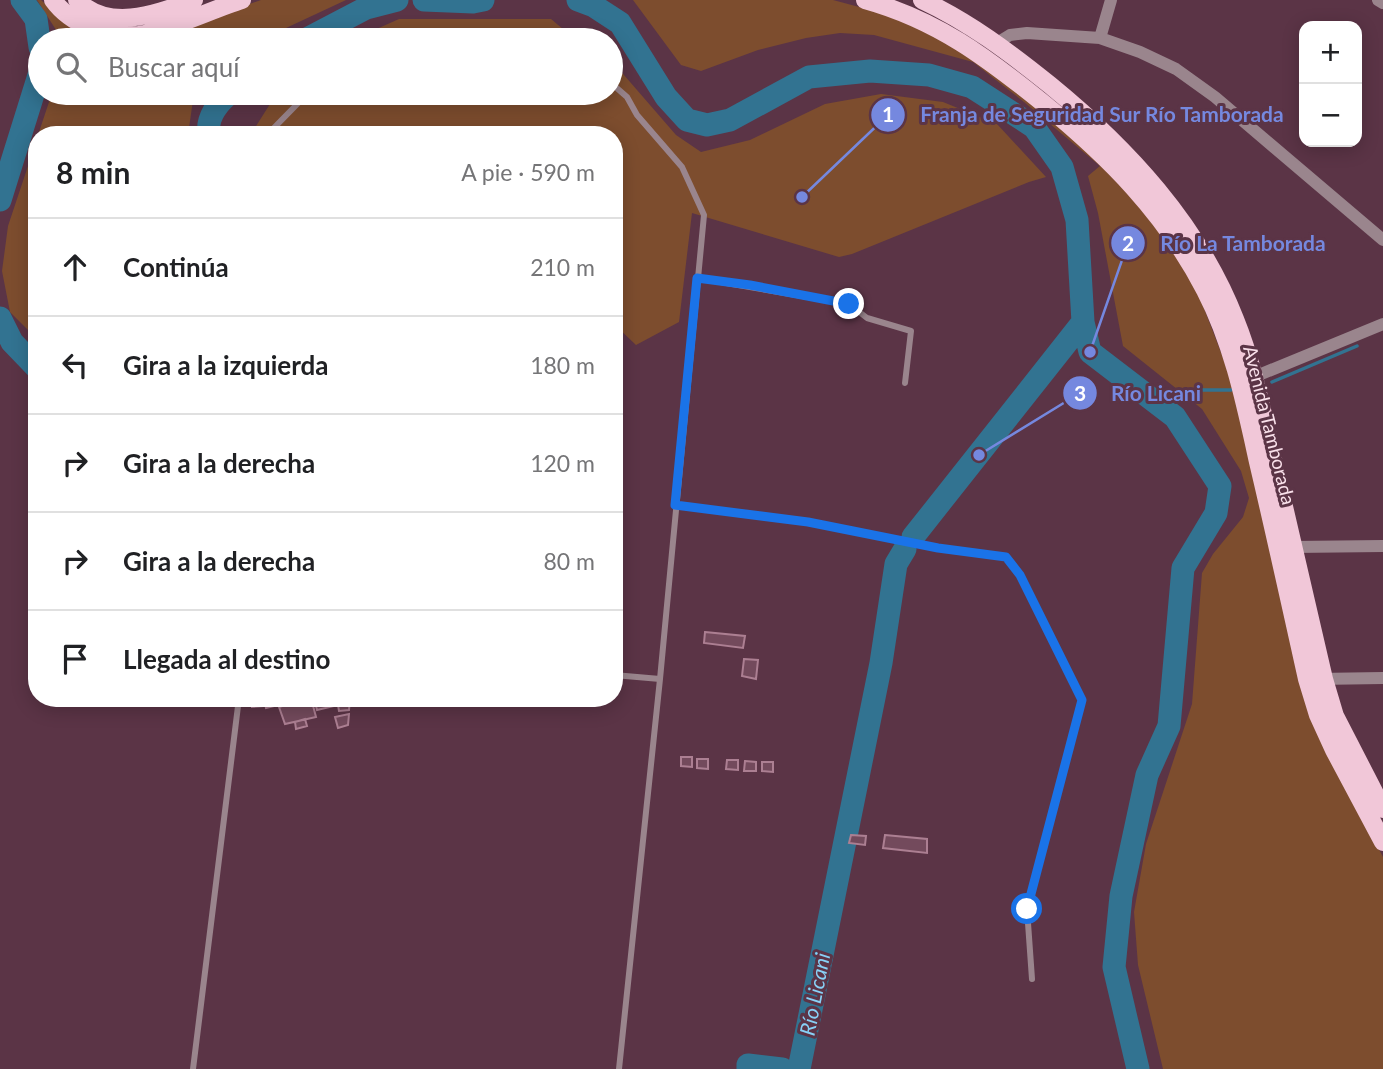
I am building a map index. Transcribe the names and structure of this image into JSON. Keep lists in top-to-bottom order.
{
  "streets": {
    "main road": ["Avenida Tamborada"]
  },
  "water": ["Río Licani"],
  "places": ["Franja de Seguridad Sur Río Tamborada", "Río La Tamborada", "Río Licani"],
  "page": {
    "map_buttons": ["+", "−"],
    "search": "Buscar aquí",
    "heading": ["8 min", "A pie · 590 m"],
    "list": [
      ["Continúa", "210 m"],
      ["Gira a la izquierda", "180 m"],
      ["Gira a la derecha", "120 m"],
      ["Gira a la derecha", "80 m"],
      "Llegada al destino"
    ]
  }
}
